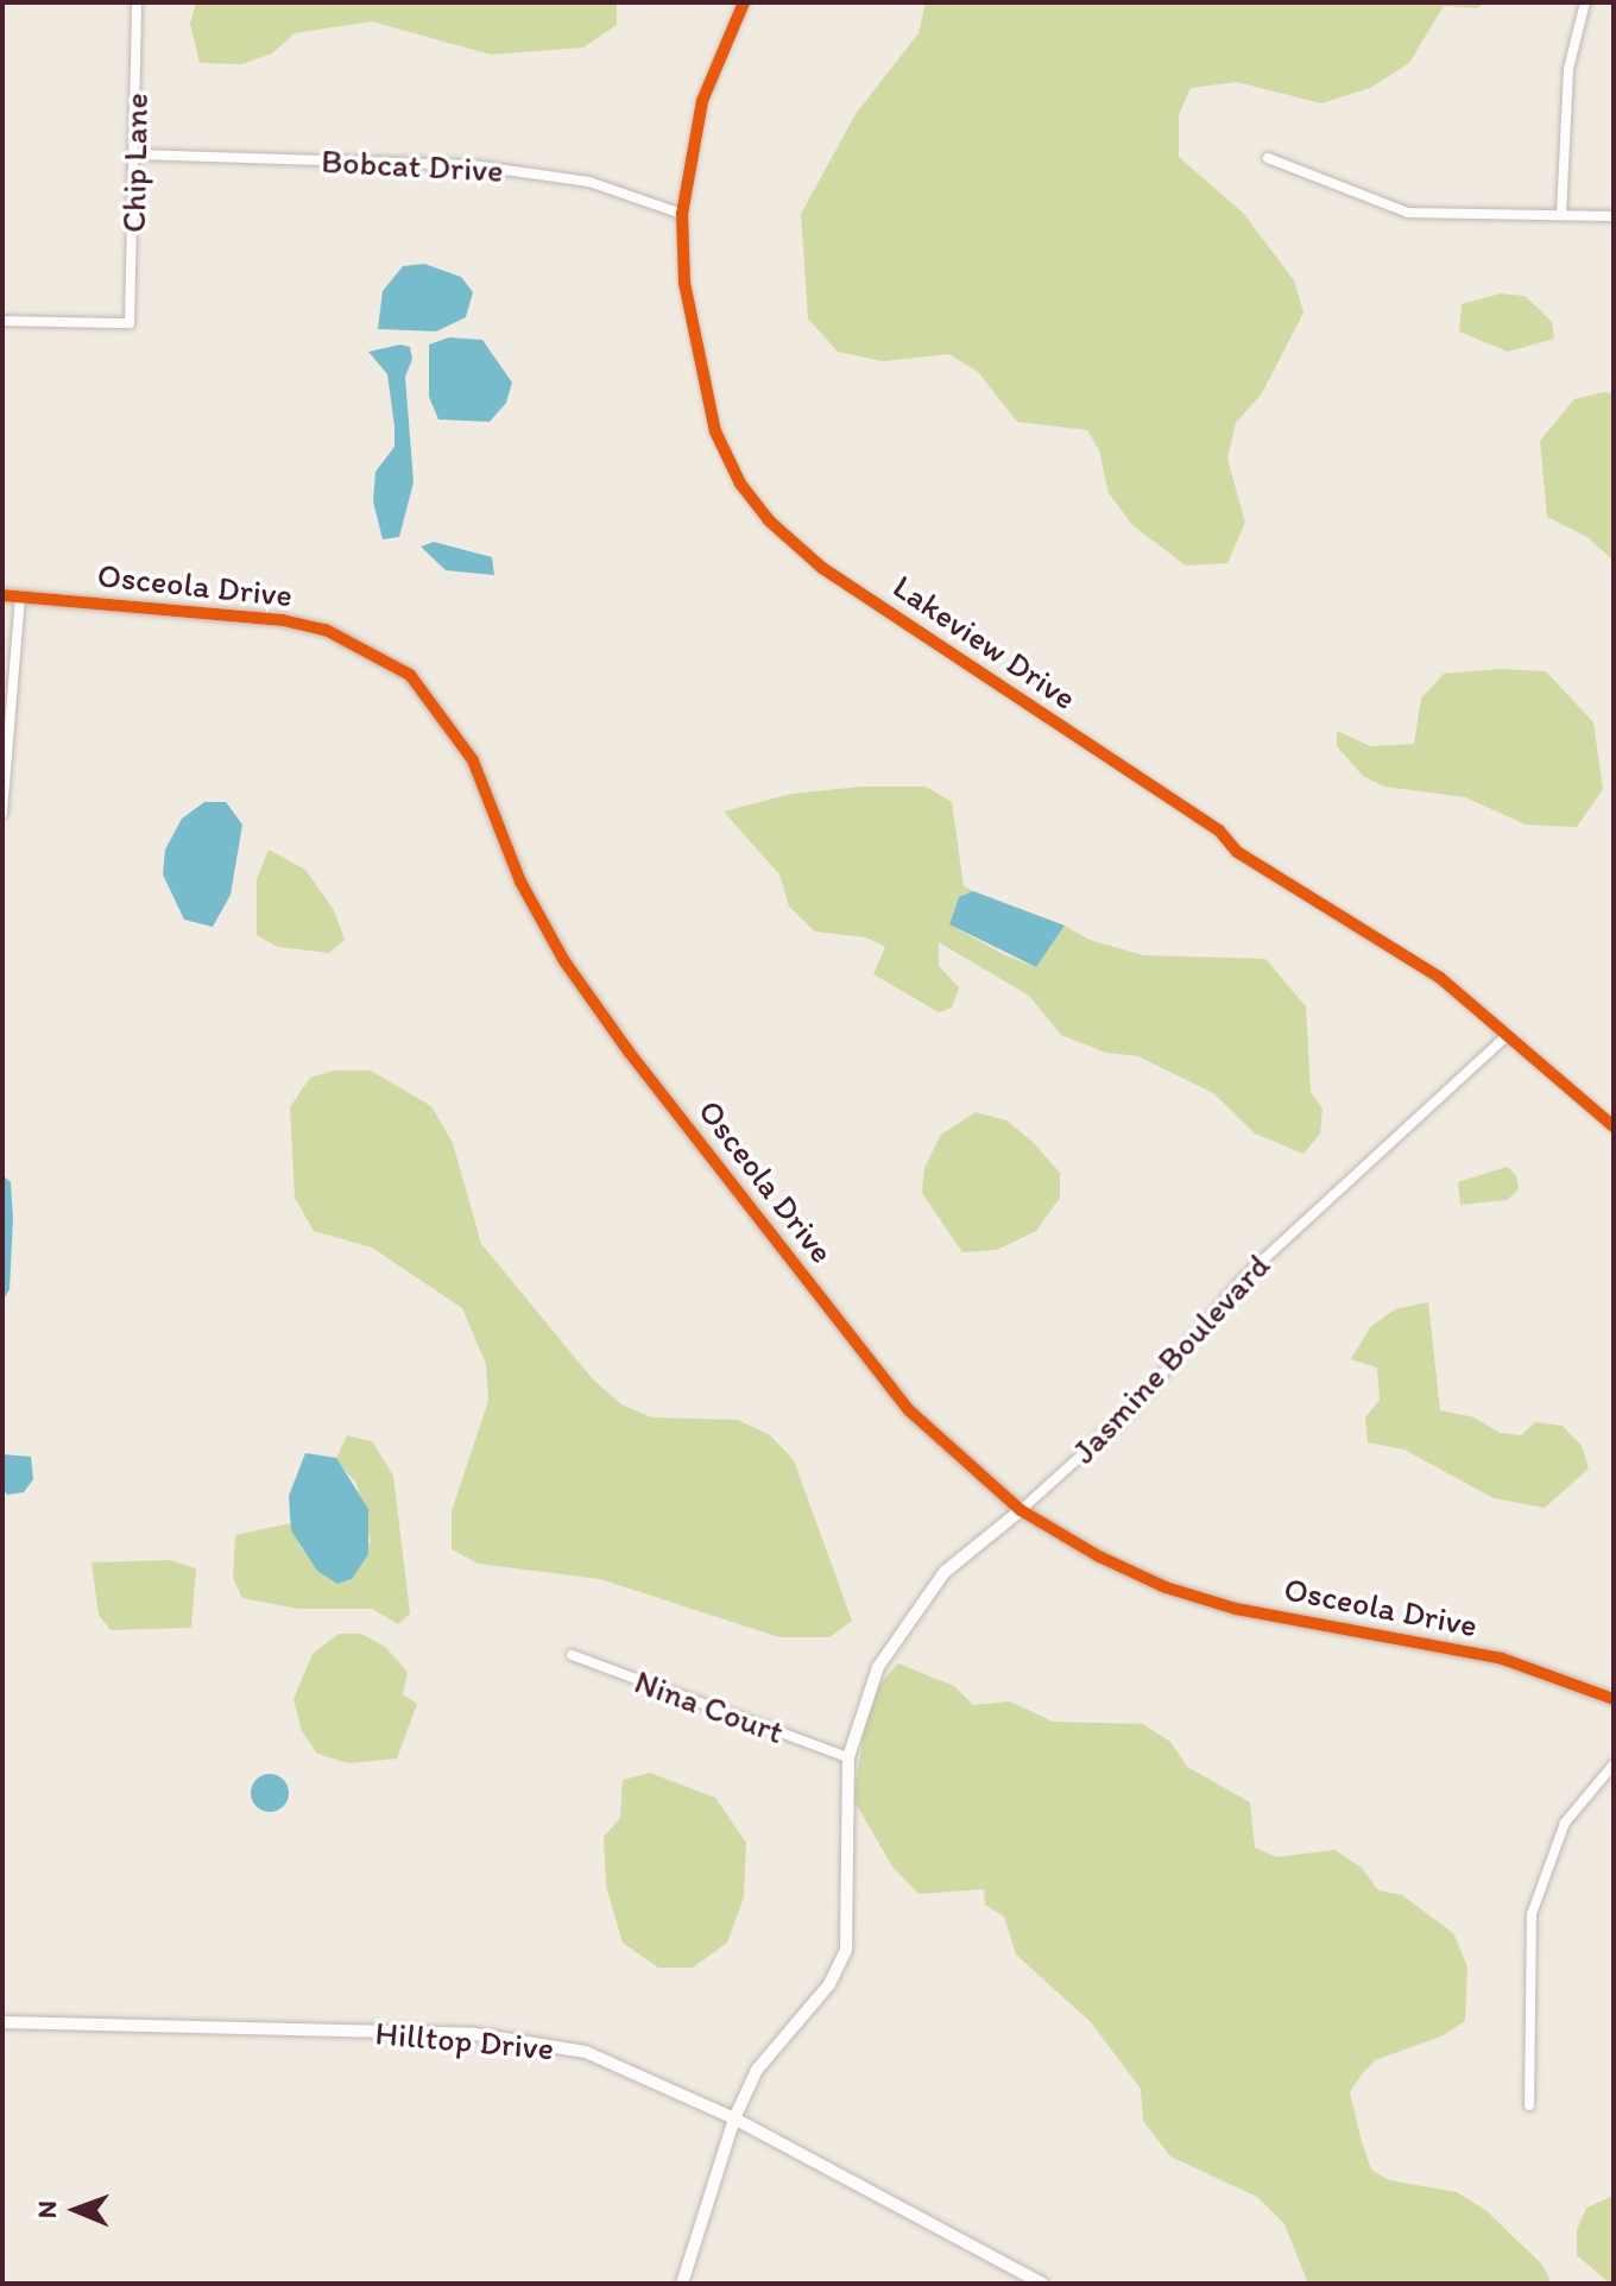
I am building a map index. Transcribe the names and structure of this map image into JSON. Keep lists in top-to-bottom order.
{
  "streets": {
    "street": [
      "Chip Lane",
      "Bobcat Drive",
      "Osceola Drive",
      "Lakeview Drive",
      "Jasmine Boulevard",
      "Nina Court",
      "Hilltop Drive"
    ]
  },
  "crossings": [
    ["Chip Lane", "Bobcat Drive"],
    ["Bobcat Drive", "Lakeview Drive"],
    ["Osceola Drive", "Jasmine Boulevard"],
    ["Lakeview Drive", "Jasmine Boulevard"],
    ["Jasmine Boulevard", "Nina Court"],
    ["Jasmine Boulevard", "Hilltop Drive"]
  ],
  "north": "left"
}
